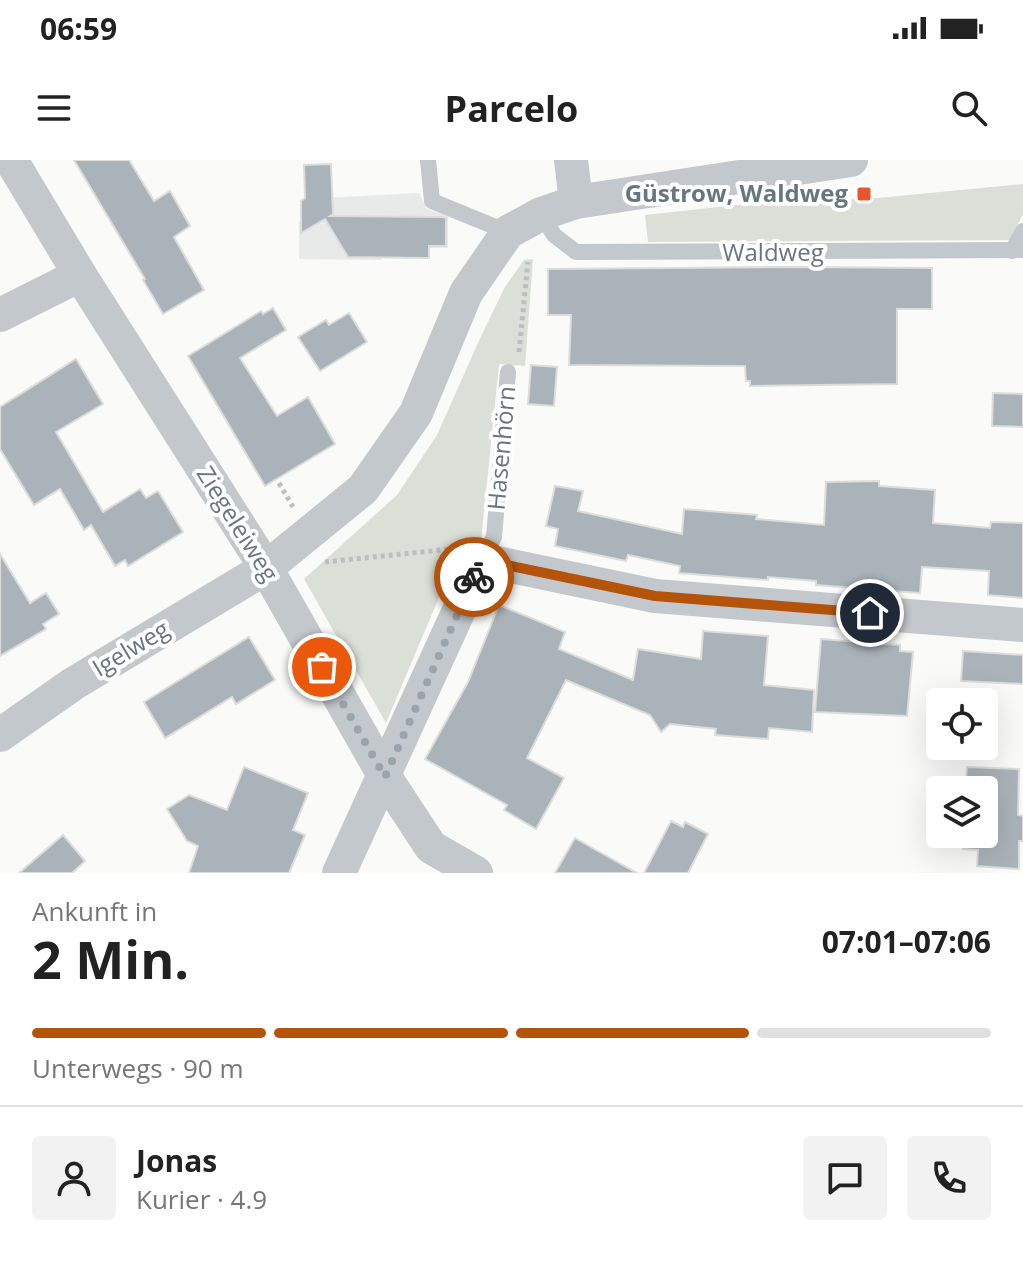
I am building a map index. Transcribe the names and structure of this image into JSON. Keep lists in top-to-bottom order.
{
  "streets": {
    "street": ["Hasenhörn", "Ziegeleiweg", "Igelweg"],
    "lane": ["Waldweg"]
  },
  "crossings": [
    ["Hasenhörn", "Ziegeleiweg"],
    ["Ziegeleiweg", "Igelweg"]
  ],
  "places": {
    "transit": ["Güstrow, Waldweg"]
  },
  "page": {
    "status": "06:59",
    "header": "Parcelo",
    "heading": ["2 Min.", "Ankunft in", "07:01–07:06"],
    "panel": ["Jonas", "Kurier · 4.9"],
    "bar": "Unterwegs · 90 m"
  }
}
